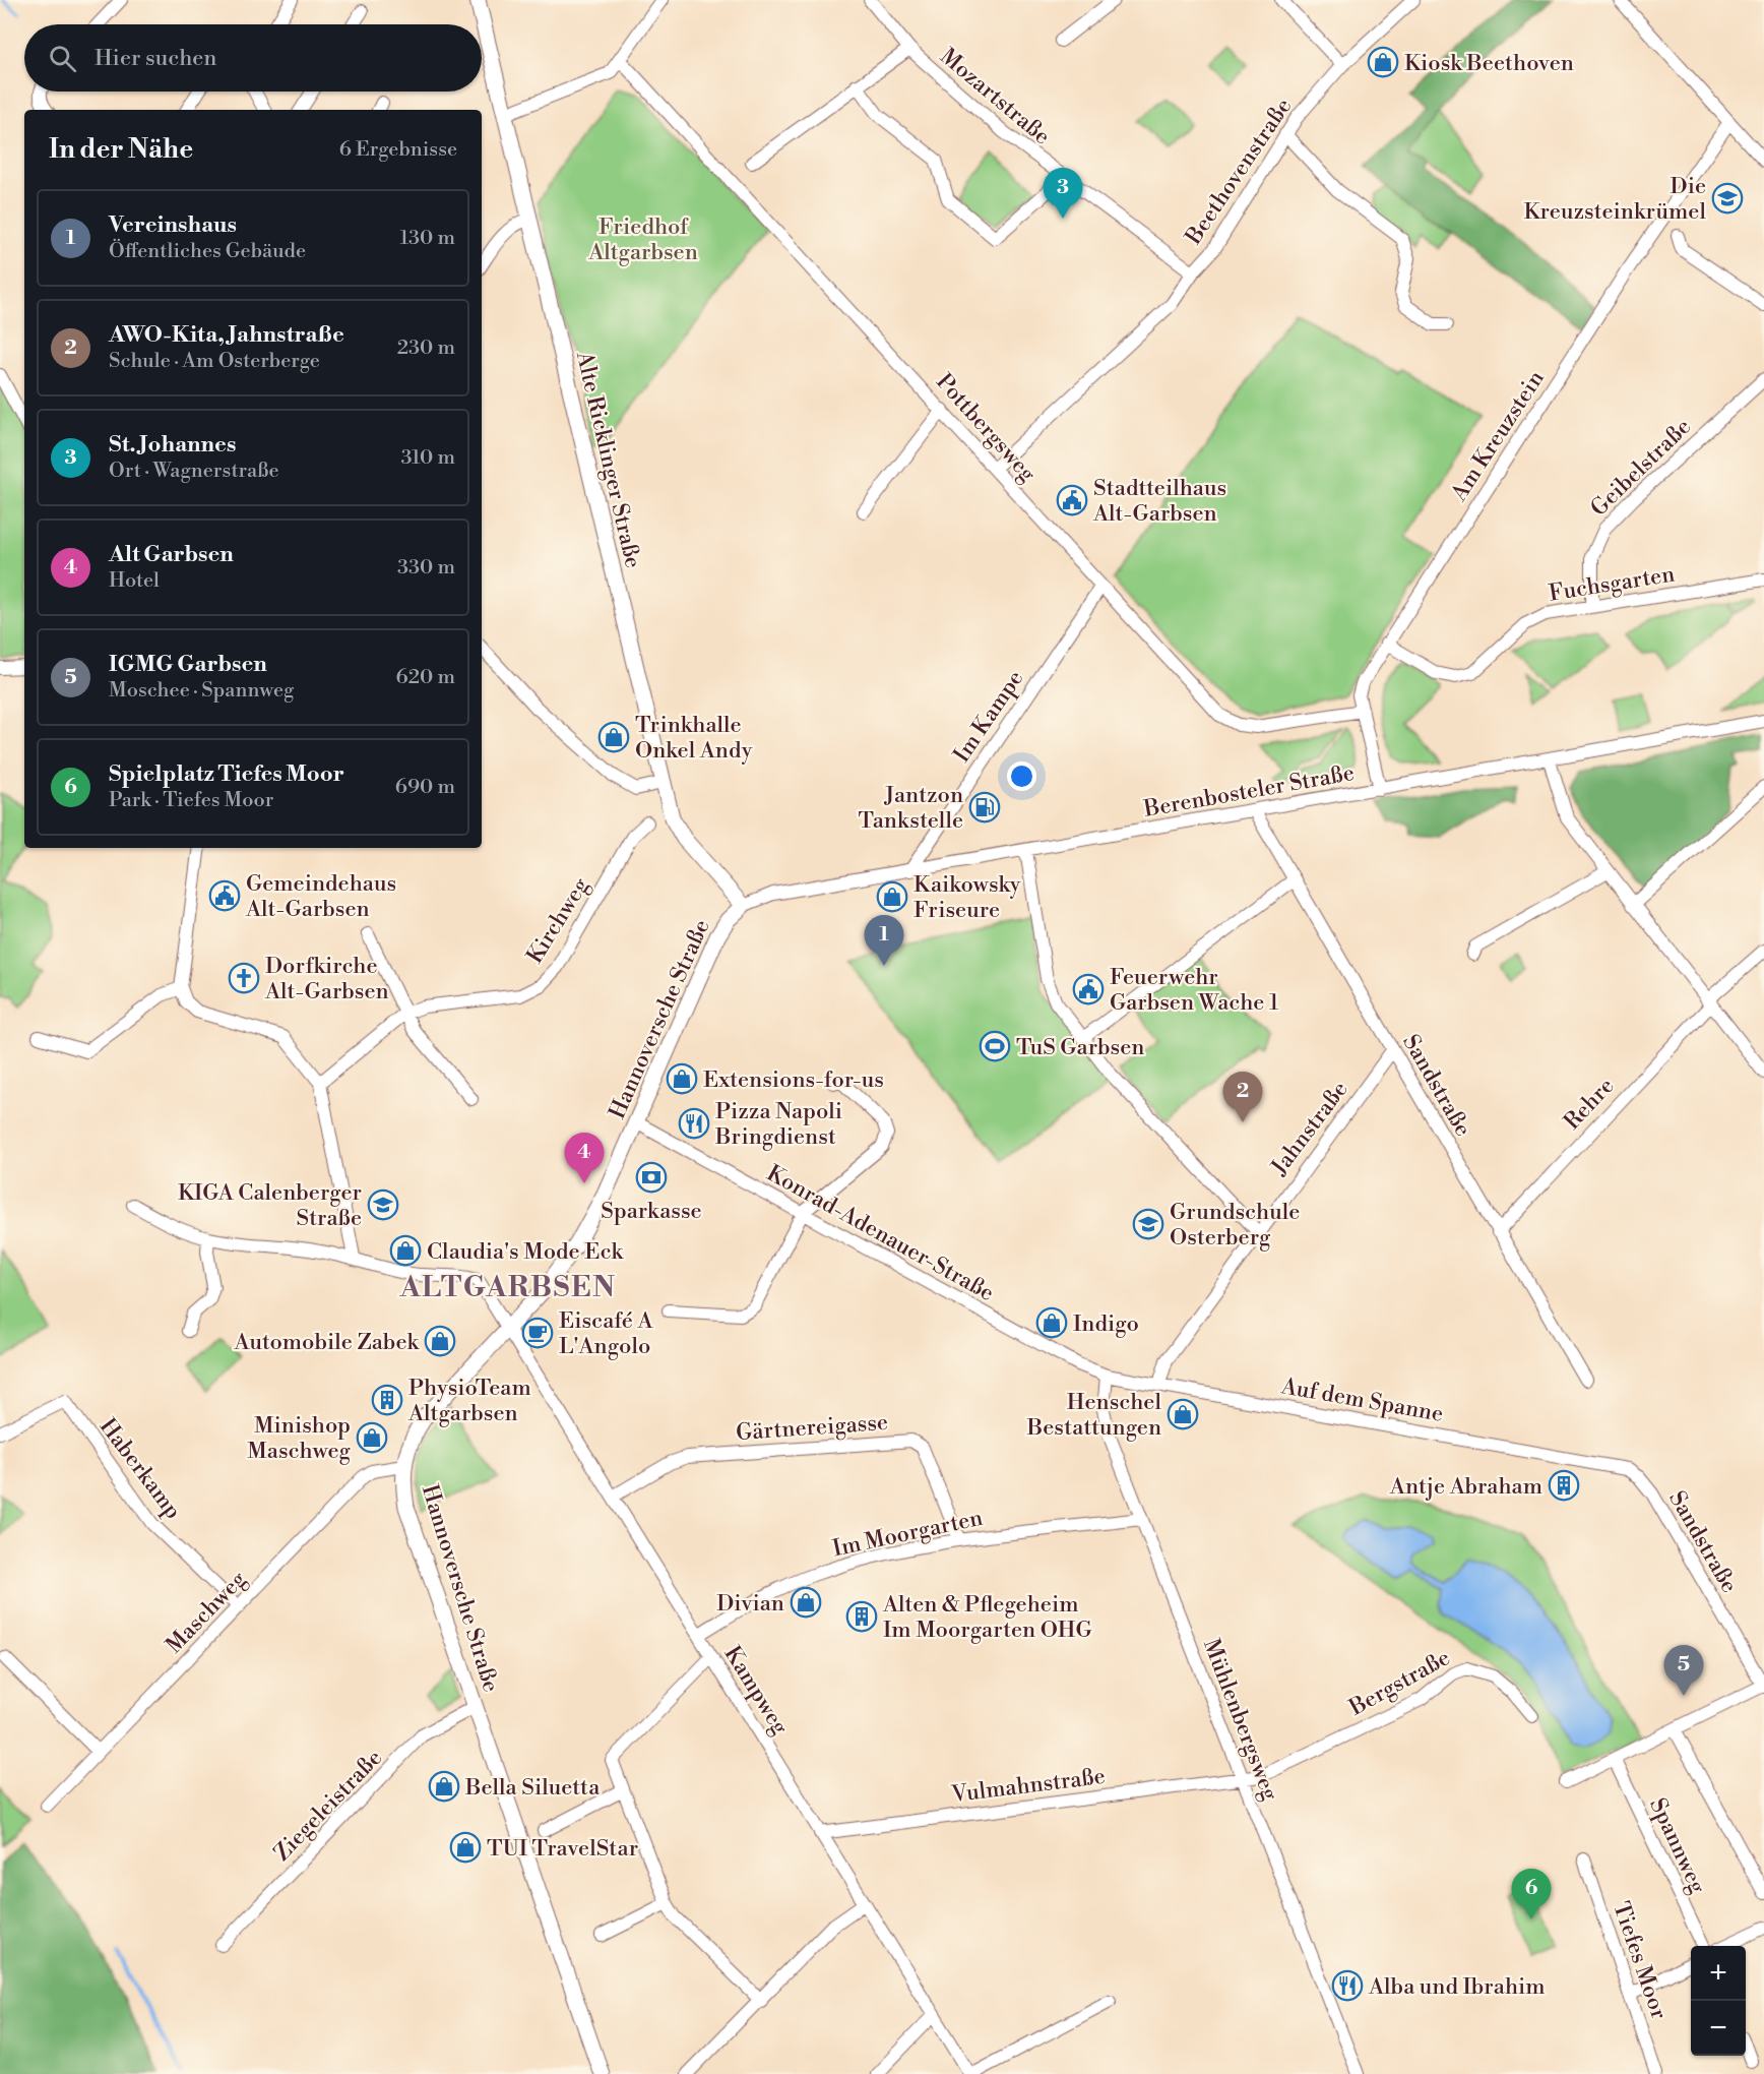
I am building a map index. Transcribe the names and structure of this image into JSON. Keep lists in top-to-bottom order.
{
  "streets": {
    "main road": ["Alte Ricklinger Straße", "Hannoversche Straße"],
    "street": [
      "Mozartstraße",
      "Beethovenstraße",
      "Pottbergsweg",
      "Am Kreuzstein",
      "Geibelstraße",
      "Fuchsgarten",
      "Im Kampe",
      "Berenbosteler Straße",
      "Kirchweg",
      "Sandstraße",
      "Rehre",
      "Jahnstraße",
      "Konrad-Adenauer-Straße",
      "Auf dem Spanne",
      "Gärtnereigasse",
      "Haberkamp",
      "Im Moorgarten",
      "Maschweg",
      "Bergstraße",
      "Kampweg",
      "Mühlenbergsweg",
      "Vulmahnstraße",
      "Ziegeleistraße",
      "Spannweg",
      "Tiefes Moor"
    ]
  },
  "crossings": [
    ["Mozartstraße", "Beethovenstraße"],
    ["Beethovenstraße", "Pottbergsweg"],
    ["Pottbergsweg", "Am Kreuzstein"],
    ["Pottbergsweg", "Im Kampe"],
    ["Am Kreuzstein", "Fuchsgarten"],
    ["Am Kreuzstein", "Berenbosteler Straße"],
    ["Alte Ricklinger Straße", "Berenbosteler Straße"],
    ["Alte Ricklinger Straße", "Hannoversche Straße"],
    ["Geibelstraße", "Fuchsgarten"],
    ["Im Kampe", "Berenbosteler Straße"],
    ["Berenbosteler Straße", "Hannoversche Straße"],
    ["Berenbosteler Straße", "Sandstraße"],
    ["Hannoversche Straße", "Konrad-Adenauer-Straße"],
    ["Hannoversche Straße", "Maschweg"],
    ["Hannoversche Straße", "Kampweg"],
    ["Hannoversche Straße", "Ziegeleistraße"],
    ["Sandstraße", "Rehre"],
    ["Sandstraße", "Jahnstraße"],
    ["Sandstraße", "Auf dem Spanne"],
    ["Jahnstraße", "Auf dem Spanne"],
    ["Konrad-Adenauer-Straße", "Auf dem Spanne"],
    ["Konrad-Adenauer-Straße", "Mühlenbergsweg"],
    ["Auf dem Spanne", "Mühlenbergsweg"],
    ["Gärtnereigasse", "Im Moorgarten"],
    ["Gärtnereigasse", "Kampweg"],
    ["Haberkamp", "Maschweg"],
    ["Im Moorgarten", "Kampweg"],
    ["Im Moorgarten", "Mühlenbergsweg"],
    ["Bergstraße", "Mühlenbergsweg"],
    ["Bergstraße", "Vulmahnstraße"],
    ["Kampweg", "Vulmahnstraße"],
    ["Mühlenbergsweg", "Vulmahnstraße"]
  ],
  "districts": ["ALTGARBSEN"],
  "parks": ["Friedhof Altgarbsen"],
  "places": {
    "shop": [
      "Kiosk Beethoven",
      "Trinkhalle Onkel Andy",
      "Kaikowsky Friseure",
      "Extensions-for-us",
      "Claudia's Mode Eck",
      "Indigo",
      "Automobile Zabek",
      "Henschel Bestattungen",
      "Minishop Maschweg",
      "Divian",
      "Bella Siluetta",
      "TUI TravelStar"
    ],
    "school or university": ["Die Kreuzsteinkrümel", "KIGA Calenberger Straße", "Grundschule Osterberg"],
    "public building": ["Stadtteilhaus Alt-Garbsen", "Gemeindehaus Alt-Garbsen", "Feuerwehr Garbsen Wache 1"],
    "fuel station": ["Jantzon Tankstelle"],
    "church": ["Dorfkirche Alt-Garbsen"],
    "sports": ["TuS Garbsen"],
    "restaurant": ["Pizza Napoli Bringdienst", "Alba und Ibrahim"],
    "bank": ["Sparkasse"],
    "cafe": ["Eiscafé A L'Angolo"],
    "building": ["PhysioTeam Altgarbsen", "Antje Abraham", "Alten & Pflegeheim Im Moorgarten OHG"]
  },
  "page": {
    "search": "Hier suchen",
    "heading": ["In der Nähe", "6 Ergebnisse"],
    "pins": [
      "3",
      "1",
      "2",
      "4",
      "5",
      "6"
    ],
    "list": [
      {
        "mark": "1",
        "name": "Vereinshaus",
        "note": "Öffentliches Gebäude",
        "value": "130 m"
      },
      {
        "mark": "2",
        "name": "AWO-Kita, Jahnstraße",
        "note": "Schule · Am Osterberge",
        "value": "230 m"
      },
      {
        "mark": "3",
        "name": "St. Johannes",
        "note": "Ort · Wagnerstraße",
        "value": "310 m"
      },
      {
        "mark": "4",
        "name": "Alt Garbsen",
        "note": "Hotel",
        "value": "330 m"
      },
      {
        "mark": "5",
        "name": "IGMG Garbsen",
        "note": "Moschee · Spannweg",
        "value": "620 m"
      },
      {
        "mark": "6",
        "name": "Spielplatz Tiefes Moor",
        "note": "Park · Tiefes Moor",
        "value": "690 m"
      }
    ],
    "map_buttons": ["+", "−"]
  }
}
